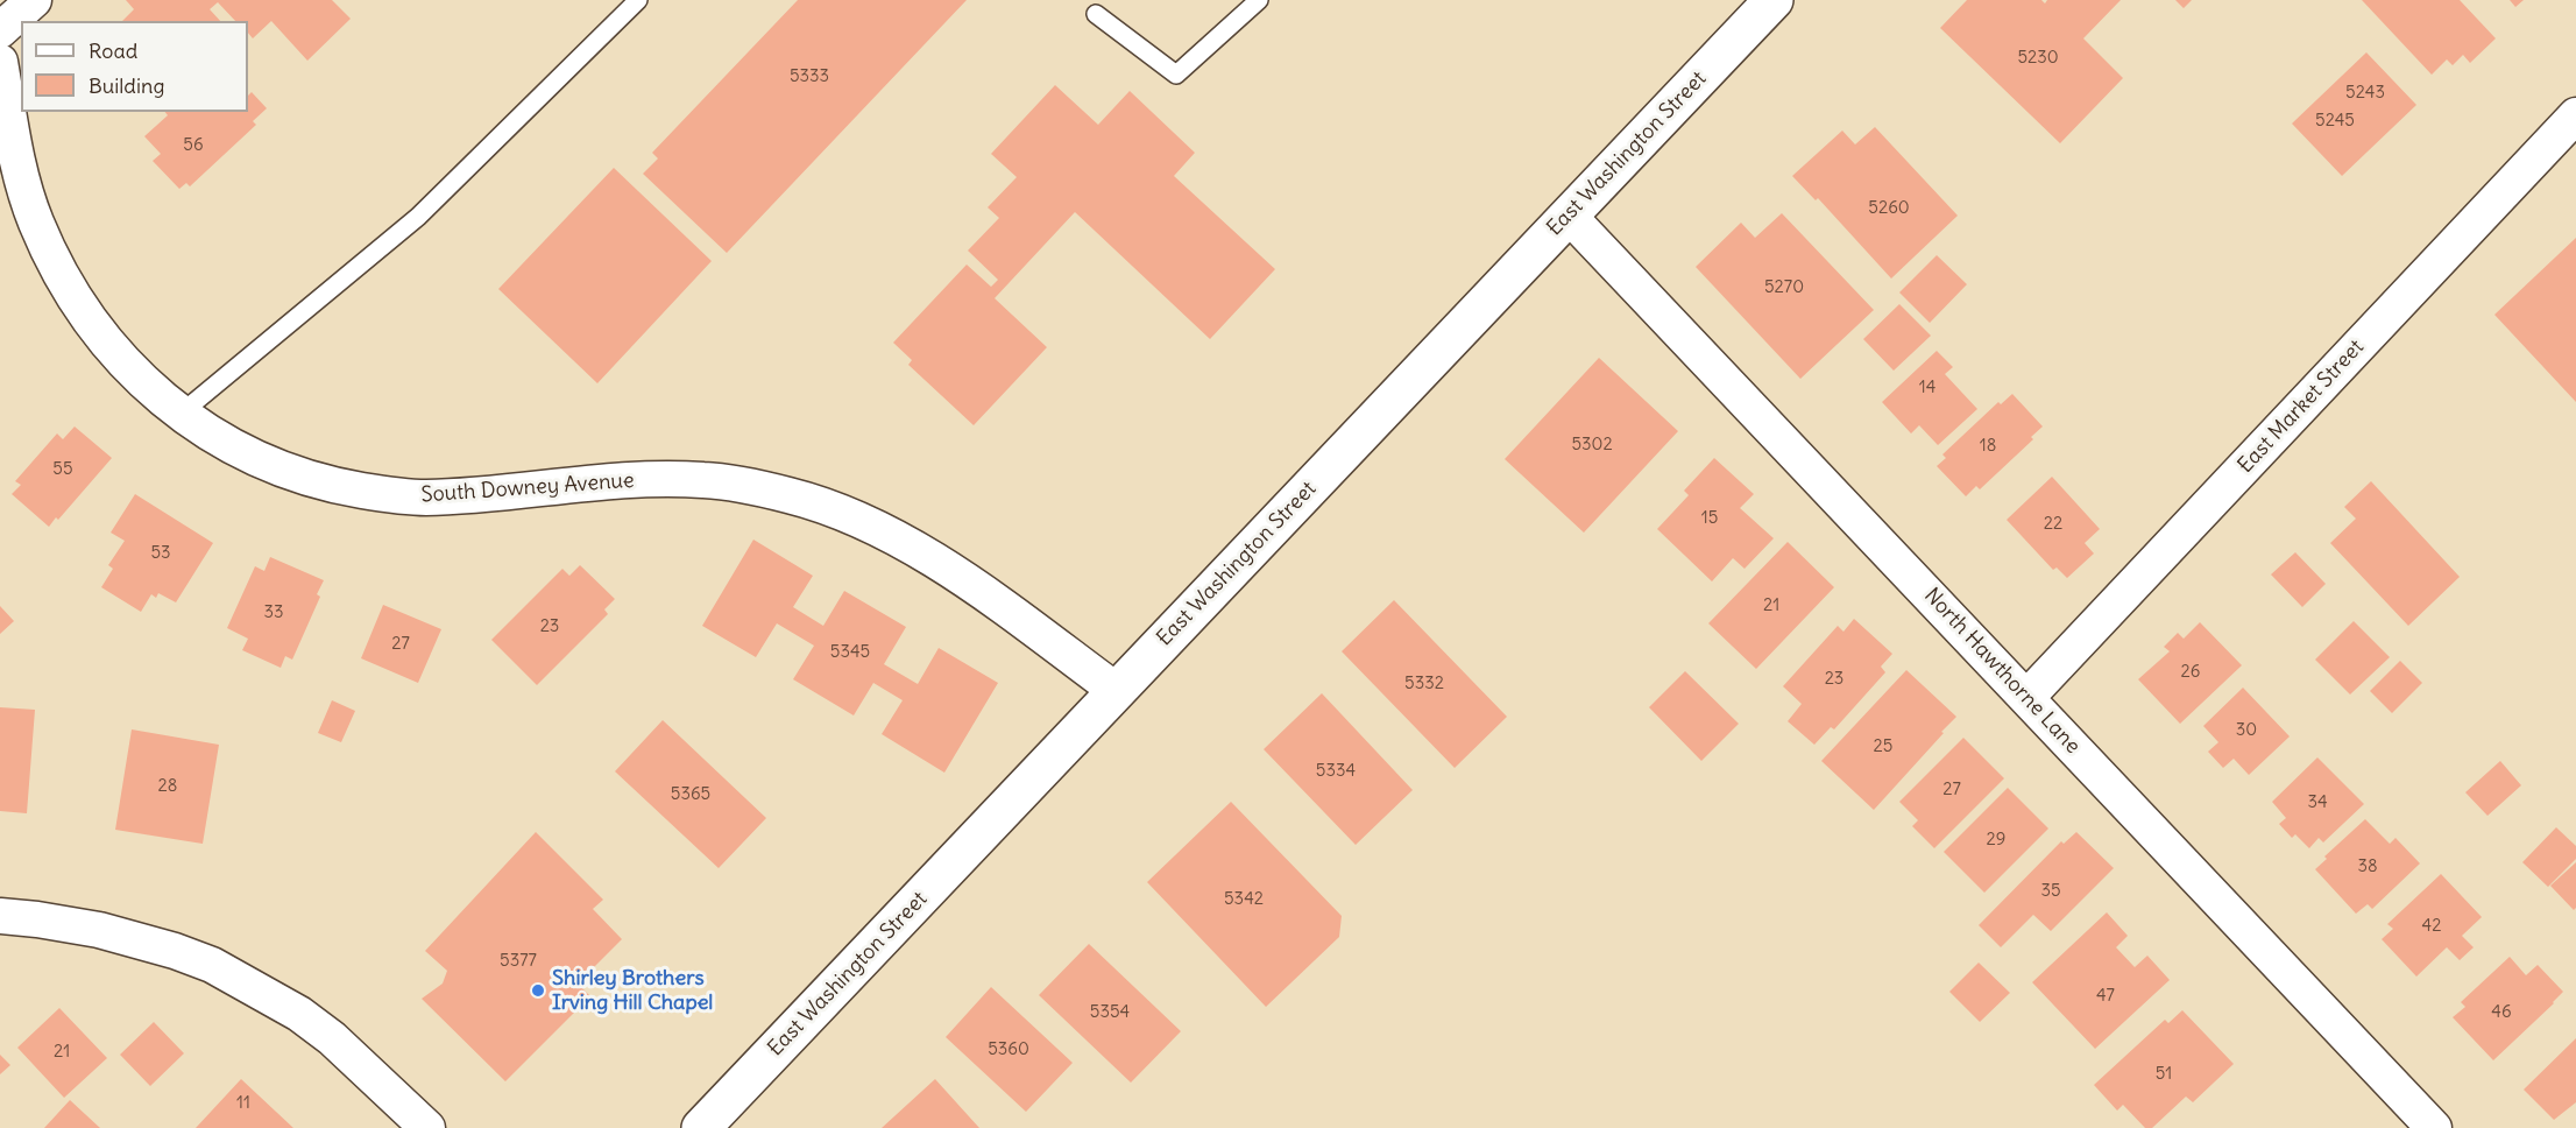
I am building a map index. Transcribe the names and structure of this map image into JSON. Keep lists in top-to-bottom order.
{
  "streets": {
    "main road": ["East Washington Street"],
    "street": ["East Market Street", "South Downey Avenue", "North Hawthorne Lane"]
  },
  "crossings": [
    ["East Washington Street", "South Downey Avenue"],
    ["East Washington Street", "North Hawthorne Lane"],
    ["East Market Street", "North Hawthorne Lane"]
  ],
  "places": ["Shirley Brothers Irving Hill Chapel"],
  "house_numbers": [
    "5230",
    "5333",
    "5243",
    "5245",
    "56",
    "5260",
    "5270",
    "14",
    "5302",
    "18",
    "55",
    "15",
    "22",
    "53",
    "21",
    "33",
    "23",
    "27",
    "5345",
    "26",
    "23",
    "5332",
    "30",
    "25",
    "5334",
    "28",
    "27",
    "5365",
    "34",
    "29",
    "38",
    "35",
    "5342",
    "42",
    "5377",
    "47",
    "5354",
    "46",
    "5360",
    "21",
    "51",
    "11"
  ],
  "legend": ["Road", "Building"]
}
